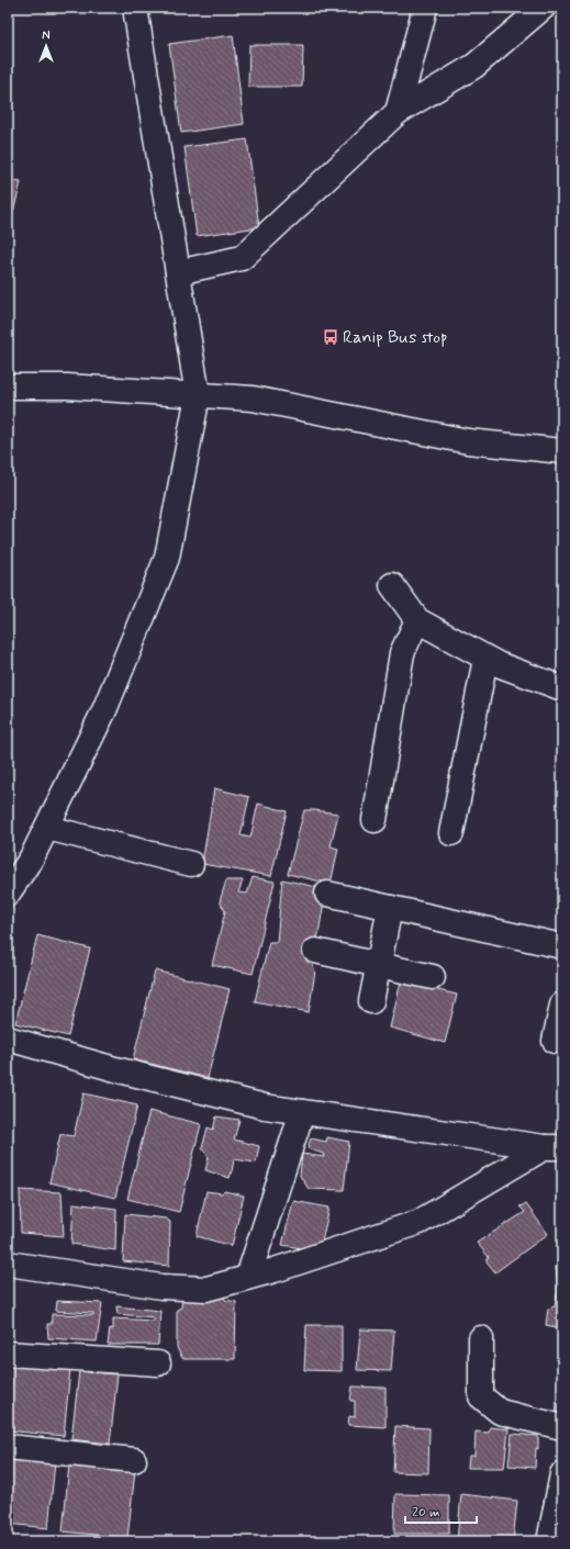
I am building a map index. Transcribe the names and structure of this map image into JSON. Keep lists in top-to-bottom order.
{
  "places": {
    "bus stop": ["Ranip Bus stop"]
  },
  "scale_bar": "20 m",
  "north": "top"
}
